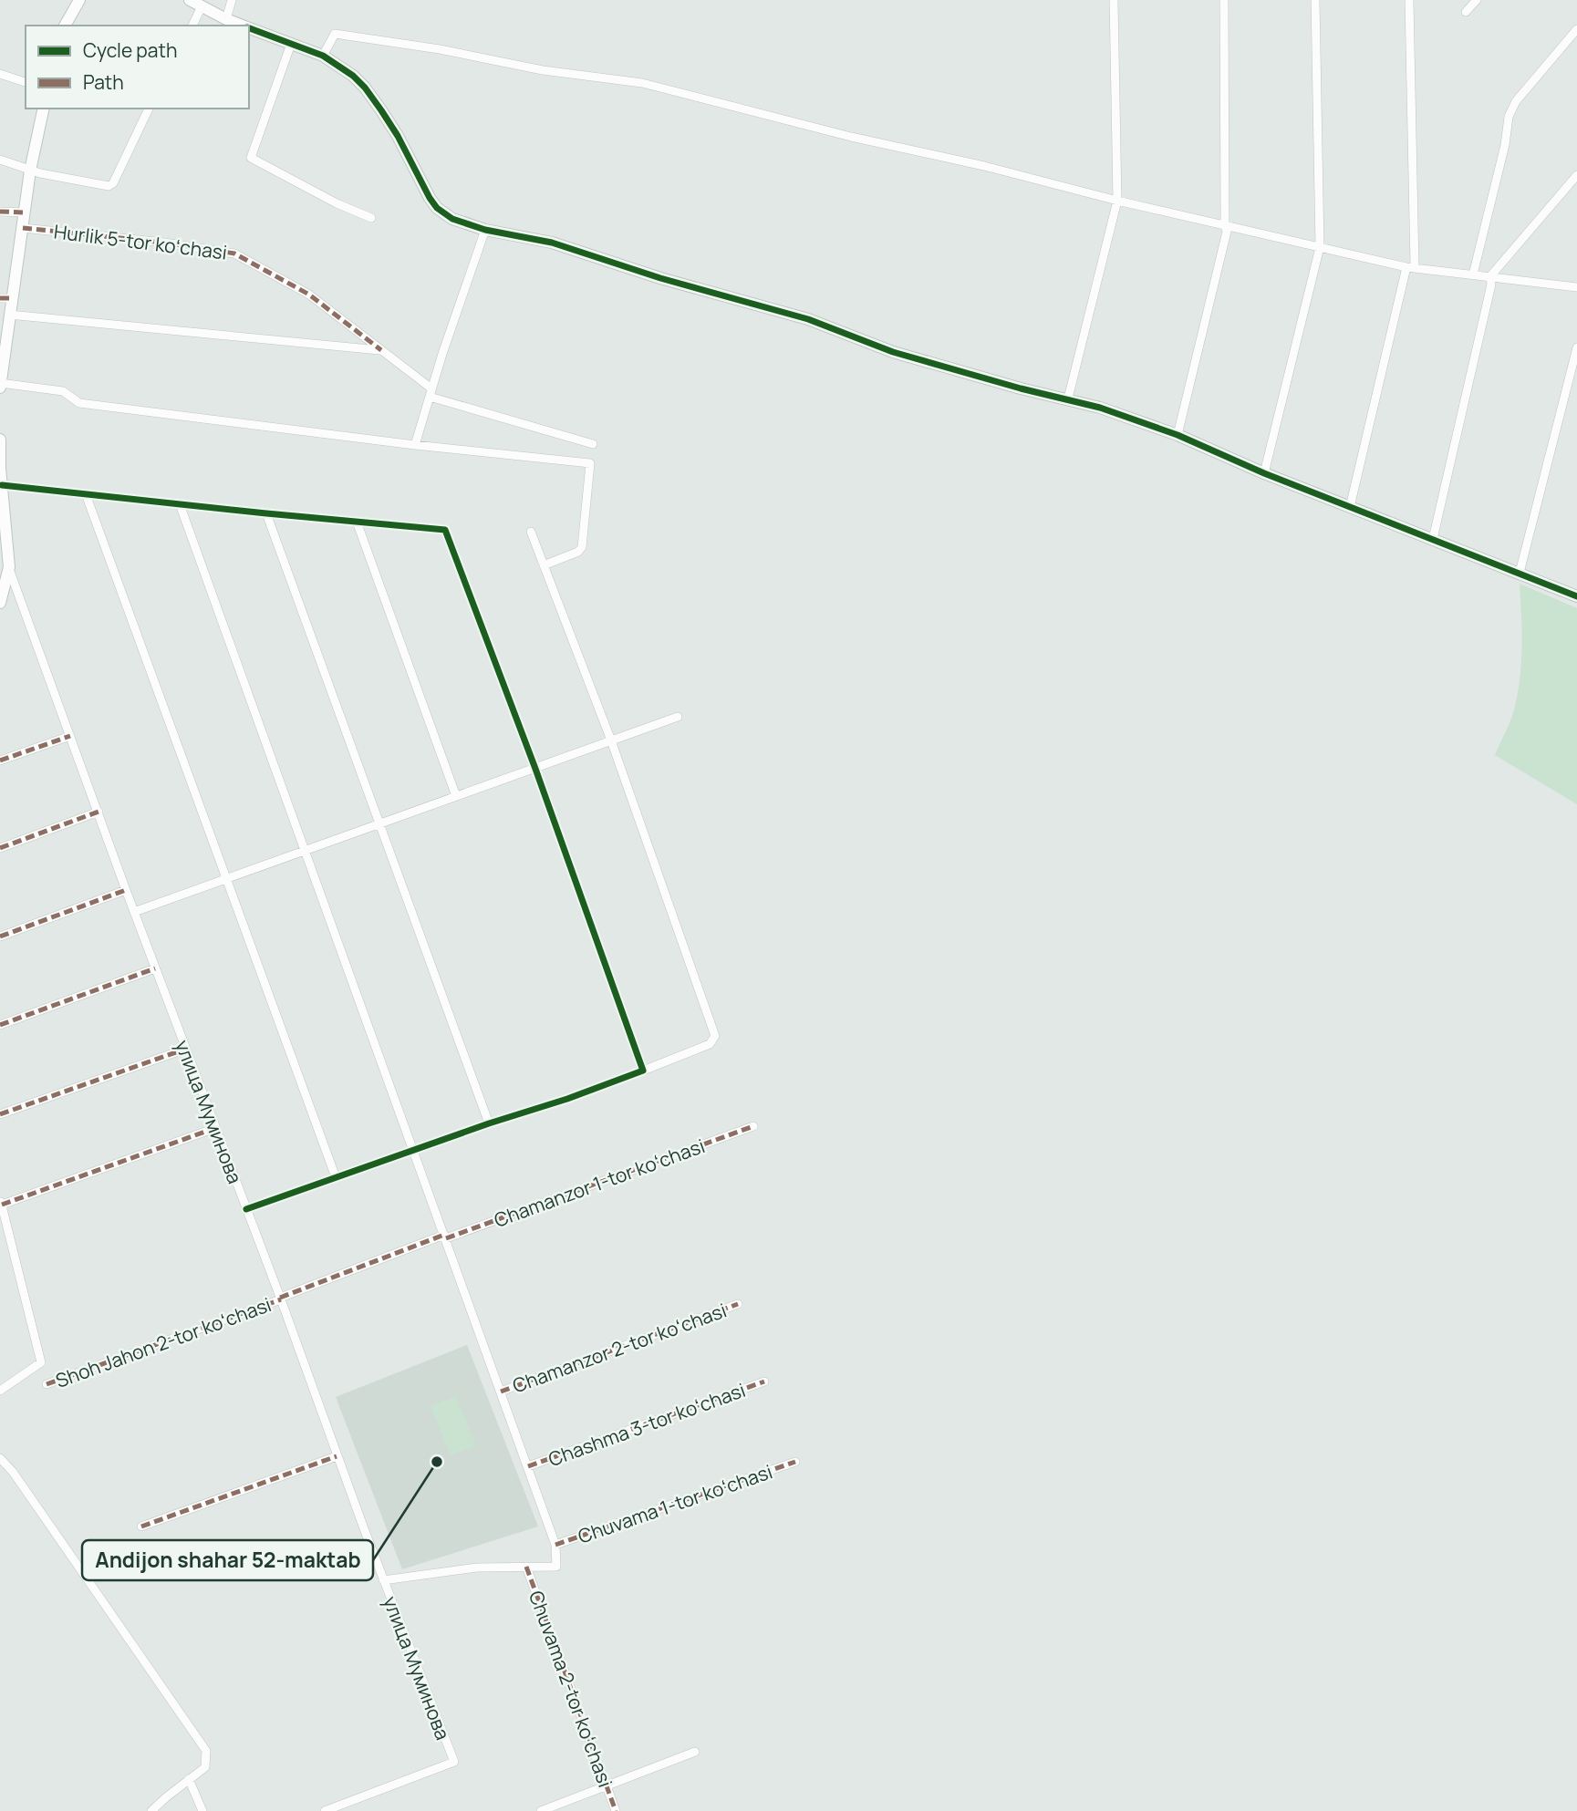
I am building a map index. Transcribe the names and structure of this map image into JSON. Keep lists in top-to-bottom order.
{
  "streets": {
    "street": [
      "Hurlik 5-tor koʻchasi",
      "улица Муминова",
      "Chamanzor 1-tor koʻchasi",
      "Shoh Jahon 2-tor koʻchasi",
      "Chamanzor 2-tor koʻchasi",
      "Chashma 3-tor koʻchasi",
      "Chuvama 1-tor koʻchasi",
      "Chuvama 2-tor koʻchasi"
    ]
  },
  "crossings": [
    ["улица Муминова", "Chamanzor 1-tor koʻchasi"],
    ["улица Муминова", "Shoh Jahon 2-tor koʻchasi"],
    ["Chamanzor 1-tor koʻchasi", "Shoh Jahon 2-tor koʻchasi"]
  ],
  "places": ["Andijon shahar 52-maktab"],
  "legend": ["Cycle path", "Path"]
}
